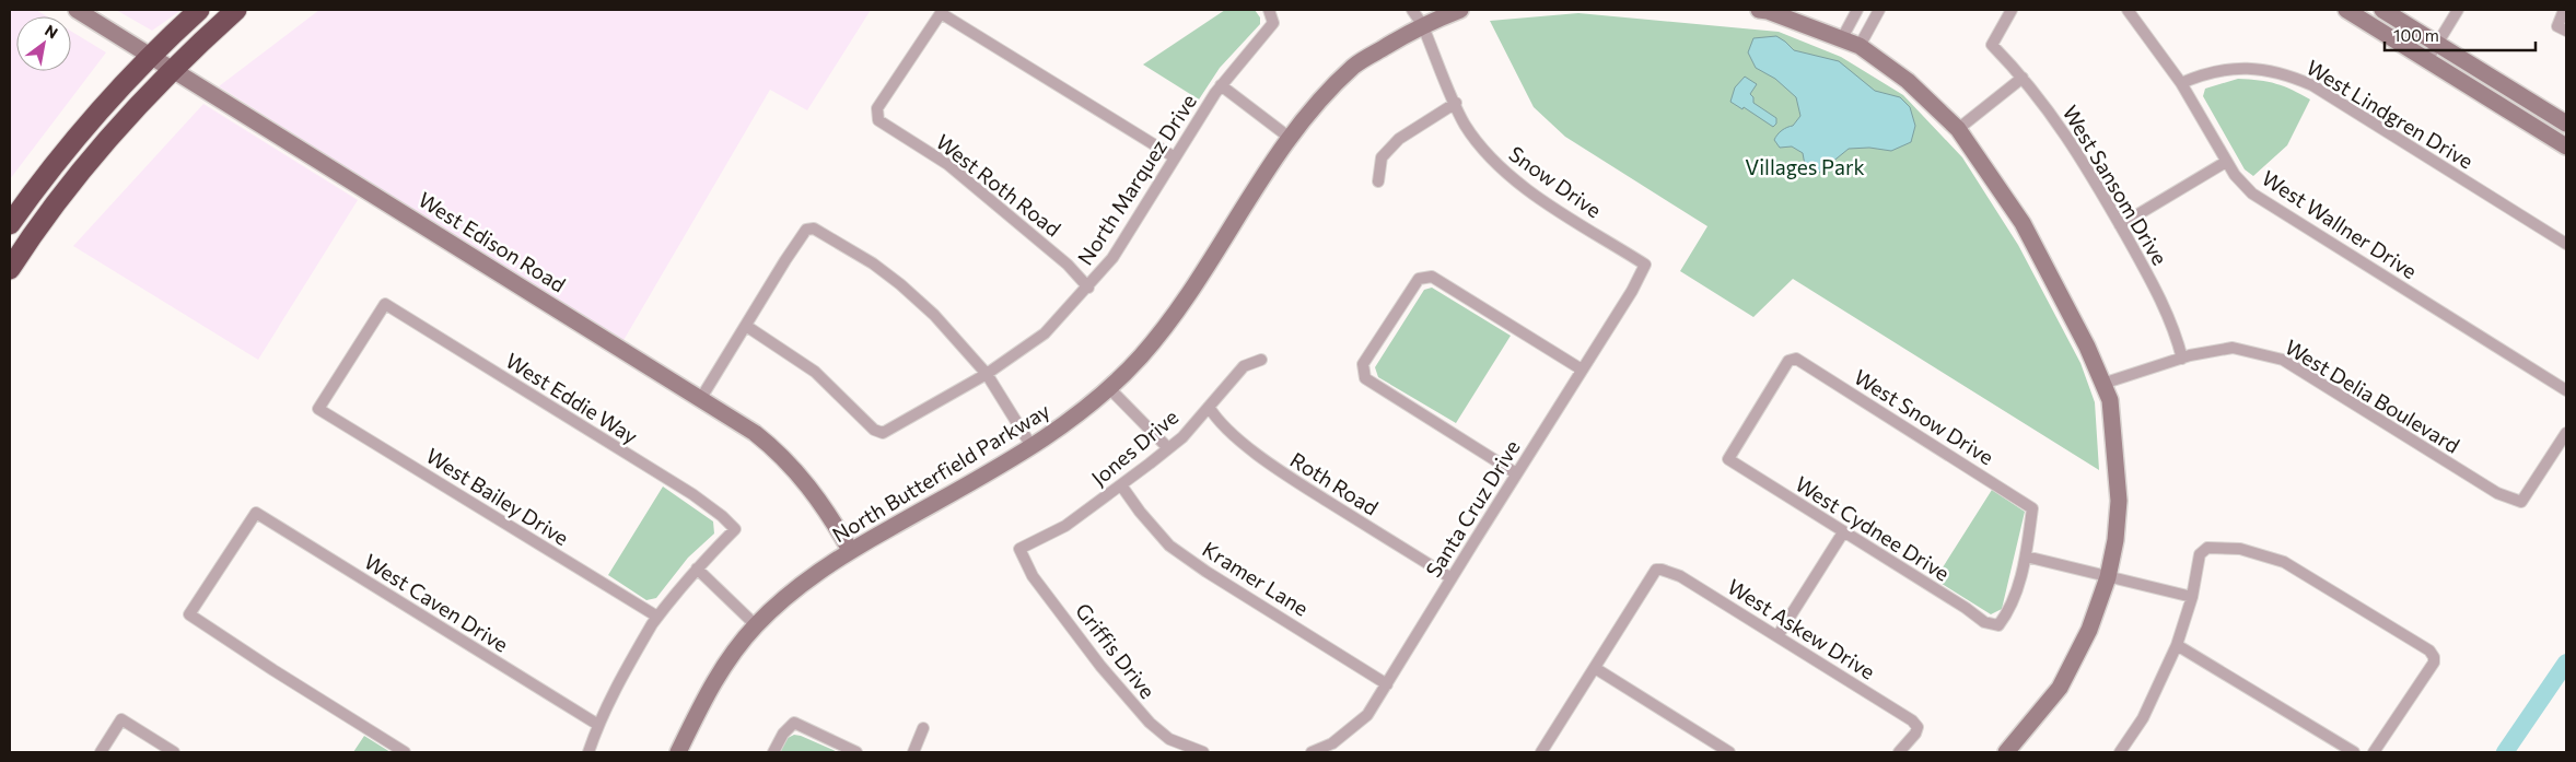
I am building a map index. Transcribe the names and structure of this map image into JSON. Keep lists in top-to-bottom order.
{
  "streets": {
    "street": [
      "West Lindgren Drive",
      "North Marquez Drive",
      "Snow Drive",
      "West Roth Road",
      "West Sansom Drive",
      "West Wallner Drive",
      "West Edison Road",
      "West Delia Boulevard",
      "West Eddie Way",
      "West Snow Drive",
      "Jones Drive",
      "North Butterfield Parkway",
      "Roth Road",
      "West Bailey Drive",
      "Santa Cruz Drive",
      "West Cydnee Drive",
      "Kramer Lane",
      "West Caven Drive",
      "West Askew Drive",
      "Griffis Drive"
    ]
  },
  "crossings": [
    ["West Lindgren Drive", "West Wallner Drive"],
    ["North Marquez Drive", "West Roth Road"],
    ["Snow Drive", "North Butterfield Parkway"],
    ["Snow Drive", "Santa Cruz Drive"],
    ["West Sansom Drive", "West Delia Boulevard"],
    ["West Edison Road", "North Butterfield Parkway"],
    ["West Eddie Way", "West Bailey Drive"],
    ["West Snow Drive", "West Cydnee Drive"],
    ["Jones Drive", "Roth Road"],
    ["Jones Drive", "Kramer Lane"],
    ["Jones Drive", "Griffis Drive"],
    ["Roth Road", "Santa Cruz Drive"],
    ["Santa Cruz Drive", "Kramer Lane"]
  ],
  "parks": ["Villages Park"],
  "scale_bar": "100 m",
  "north": "top right"
}
